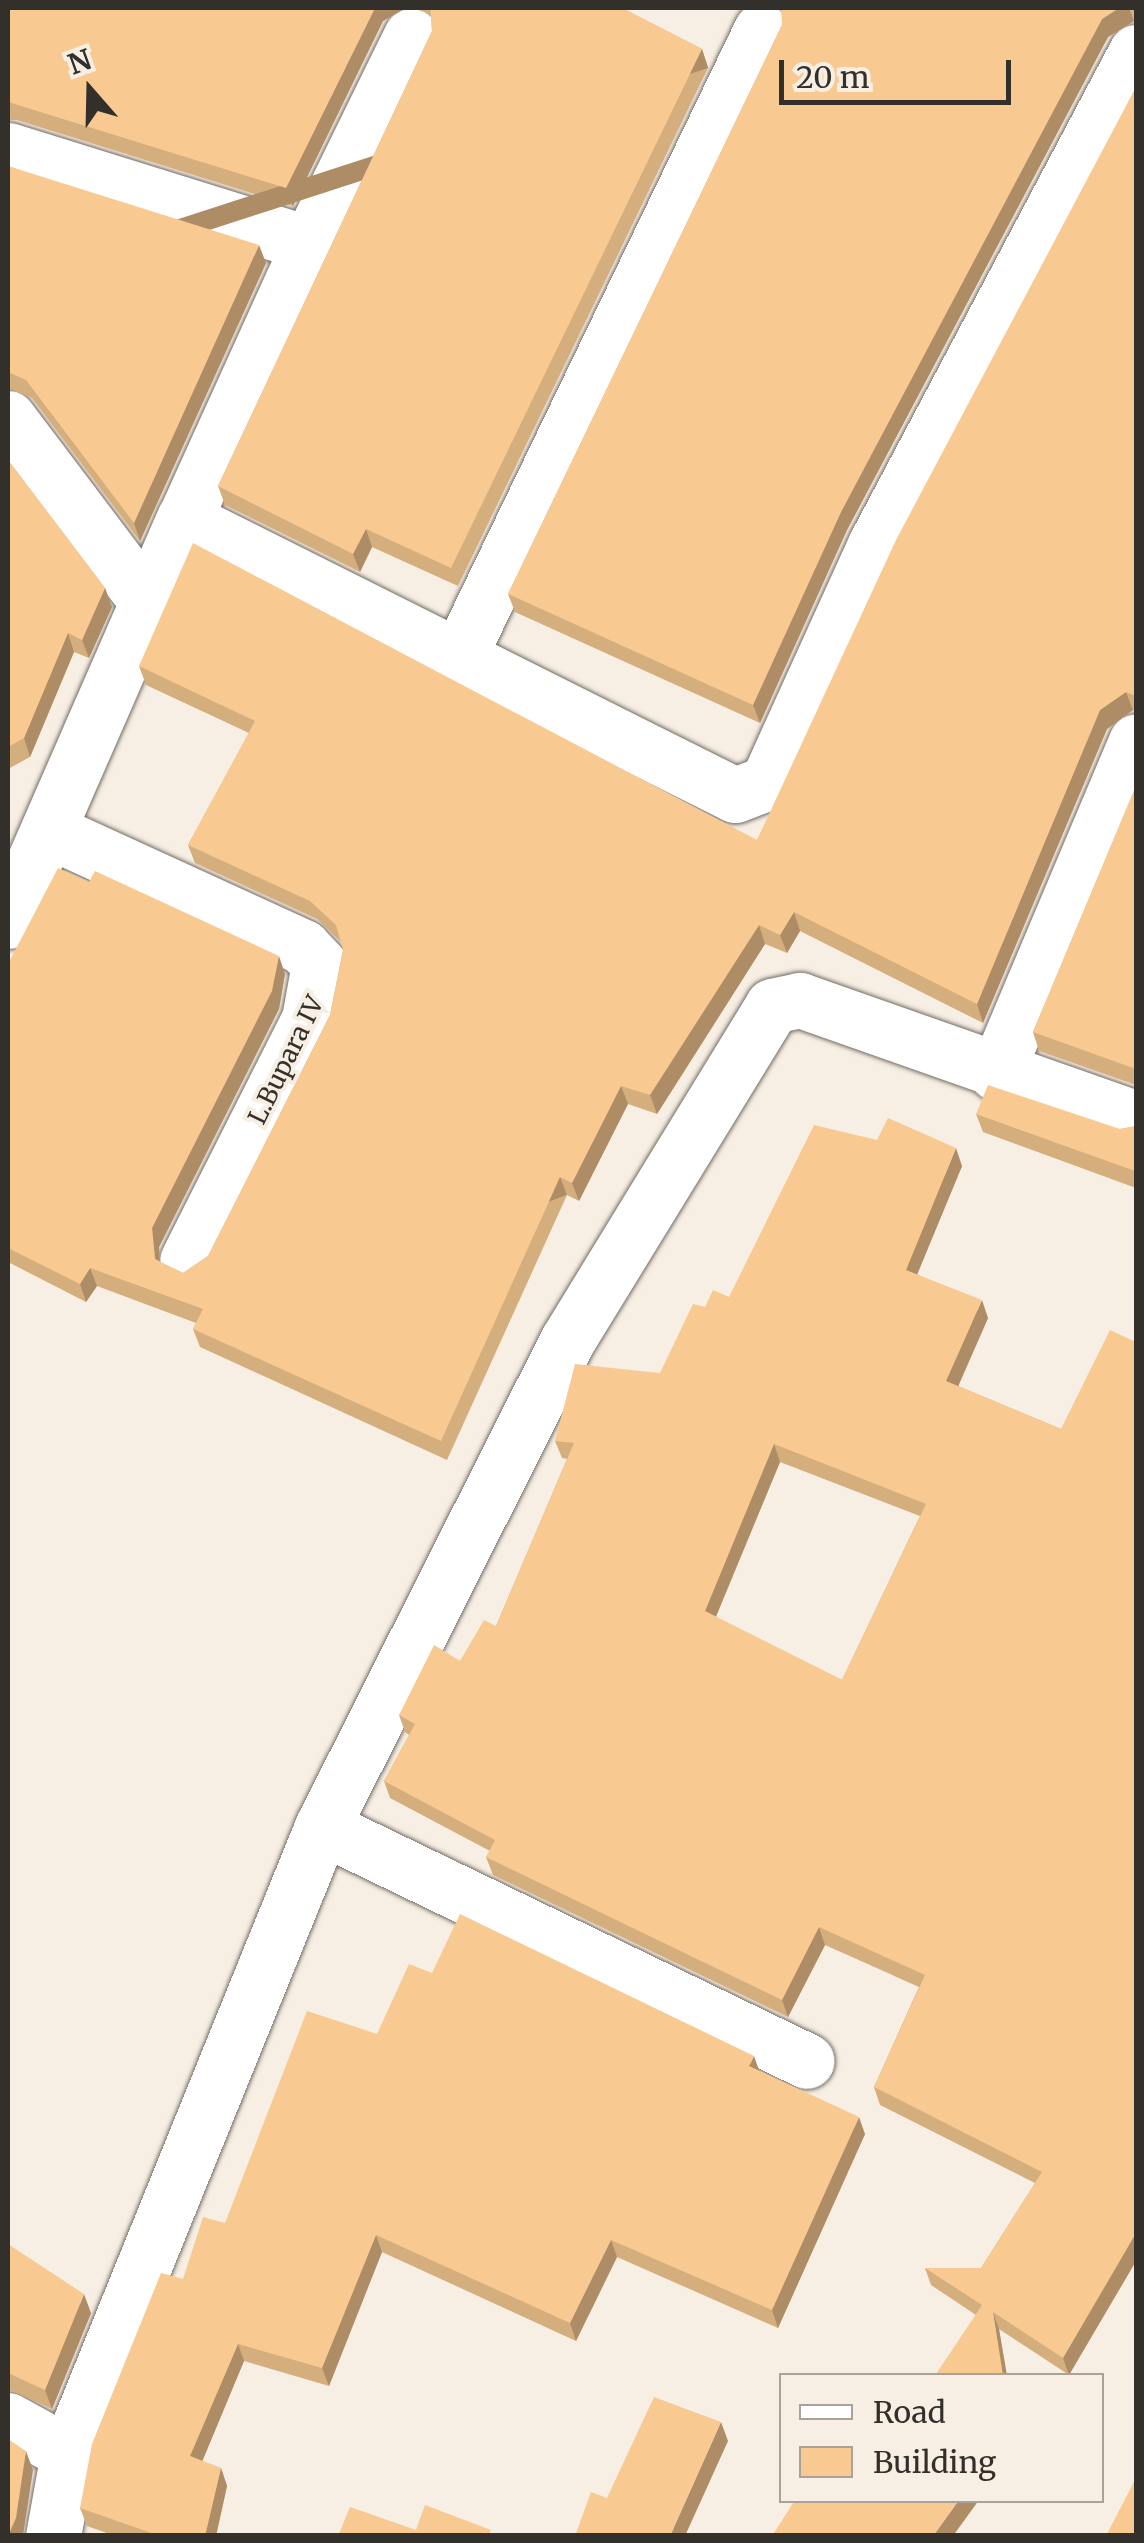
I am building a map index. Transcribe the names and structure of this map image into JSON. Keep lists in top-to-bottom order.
{
  "streets": {
    "street": ["L.Bupara IV"]
  },
  "legend": ["Road", "Building"],
  "scale_bar": "20 m",
  "north": "top"
}
